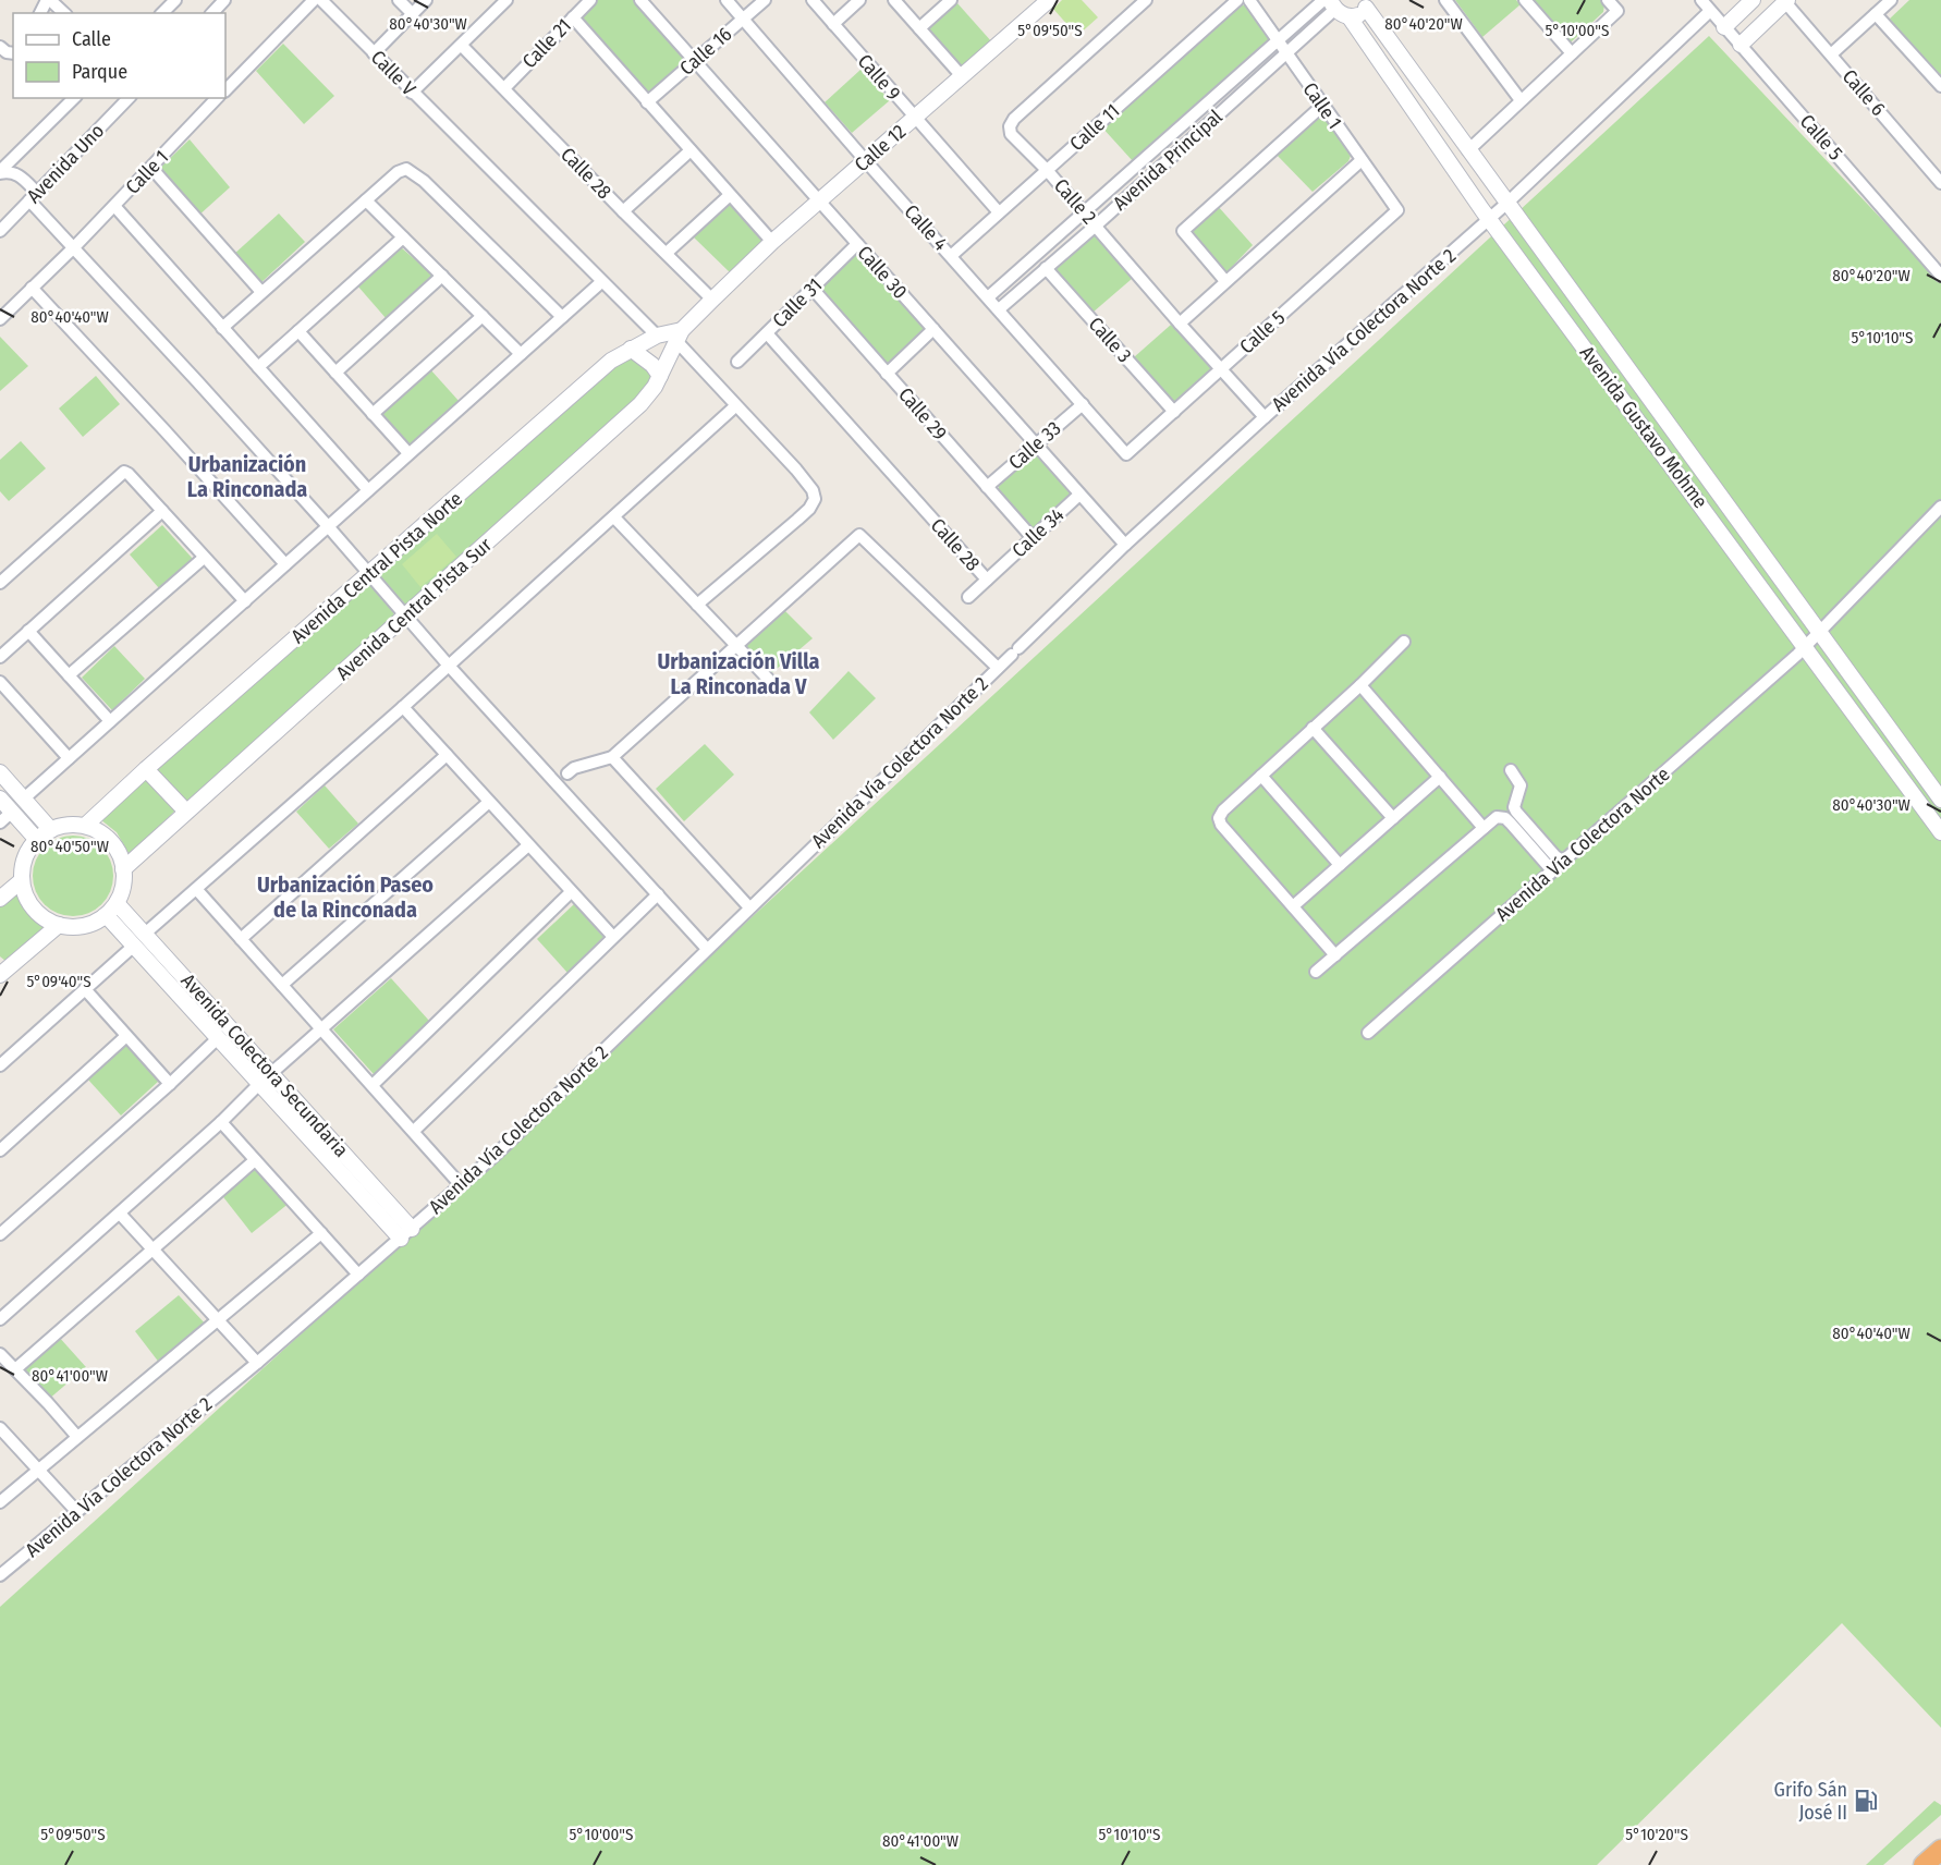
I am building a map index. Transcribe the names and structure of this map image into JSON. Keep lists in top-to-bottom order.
{
  "streets": {
    "street": [
      "Calle 21",
      "Calle 16",
      "Calle V",
      "Calle 9",
      "Calle 6",
      "Calle 1",
      "Calle 11",
      "Calle 5",
      "Calle 12",
      "Avenida Principal",
      "Avenida Uno",
      "Calle 28",
      "Calle 2",
      "Calle 4",
      "Calle 30",
      "Calle 31",
      "Avenida Vía Colectora Norte 2",
      "Calle 3",
      "Calle 29",
      "Avenida Gustavo Mohme",
      "Calle 33",
      "Calle 34",
      "Avenida Central Pista Norte",
      "Avenida Central Pista Sur",
      "Avenida Vía Colectora Norte",
      "Avenida Colectora Secundaria"
    ]
  },
  "crossings": [
    ["Calle 21", "Calle 28"],
    ["Calle 16", "Calle 4"],
    ["Calle 16", "Calle 30"],
    ["Calle V", "Avenida Central Pista Norte"],
    ["Calle 9", "Calle 11"],
    ["Calle 9", "Calle 12"],
    ["Calle 1", "Calle 5"],
    ["Calle 1", "Avenida Principal"],
    ["Calle 11", "Calle 2"],
    ["Calle 11", "Calle 4"],
    ["Calle 5", "Calle 2"],
    ["Calle 5", "Calle 4"],
    ["Calle 5", "Avenida Vía Colectora Norte 2"],
    ["Calle 5", "Calle 3"],
    ["Calle 12", "Calle 28"],
    ["Calle 12", "Calle 4"],
    ["Calle 12", "Calle 30"],
    ["Calle 12", "Avenida Central Pista Norte"],
    ["Calle 12", "Avenida Central Pista Sur"],
    ["Avenida Principal", "Calle 2"],
    ["Avenida Principal", "Calle 4"],
    ["Avenida Principal", "Calle 3"],
    ["Calle 28", "Calle 31"],
    ["Calle 28", "Calle 34"],
    ["Calle 2", "Avenida Vía Colectora Norte 2"],
    ["Calle 4", "Calle 33"],
    ["Calle 30", "Calle 31"],
    ["Calle 30", "Avenida Vía Colectora Norte 2"],
    ["Calle 30", "Calle 33"],
    ["Calle 30", "Calle 34"],
    ["Calle 31", "Calle 29"],
    ["Avenida Vía Colectora Norte 2", "Avenida Gustavo Mohme"],
    ["Avenida Vía Colectora Norte 2", "Avenida Colectora Secundaria"],
    ["Calle 29", "Calle 33"],
    ["Calle 29", "Calle 34"],
    ["Avenida Gustavo Mohme", "Avenida Vía Colectora Norte"],
    ["Avenida Central Pista Norte", "Avenida Central Pista Sur"],
    ["Avenida Central Pista Norte", "Avenida Colectora Secundaria"],
    ["Avenida Central Pista Sur", "Avenida Colectora Secundaria"]
  ],
  "districts": ["Urbanización La Rinconada", "Urbanización Villa La Rinconada V", "Urbanización Paseo de la Rinconada"],
  "places": {
    "fuel station": ["Grifo Sán José II"]
  },
  "legend": ["Calle", "Parque"],
  "coordinates": [
    "80°40'30\"W",
    "80°40'20\"W",
    "5°09'50\"S",
    "5°10'00\"S",
    "80°40'40\"W",
    "5°10'10\"S",
    "80°40'50\"W",
    "5°09'40\"S",
    "80°41'00\"W",
    "5°10'20\"S"
  ]
}
